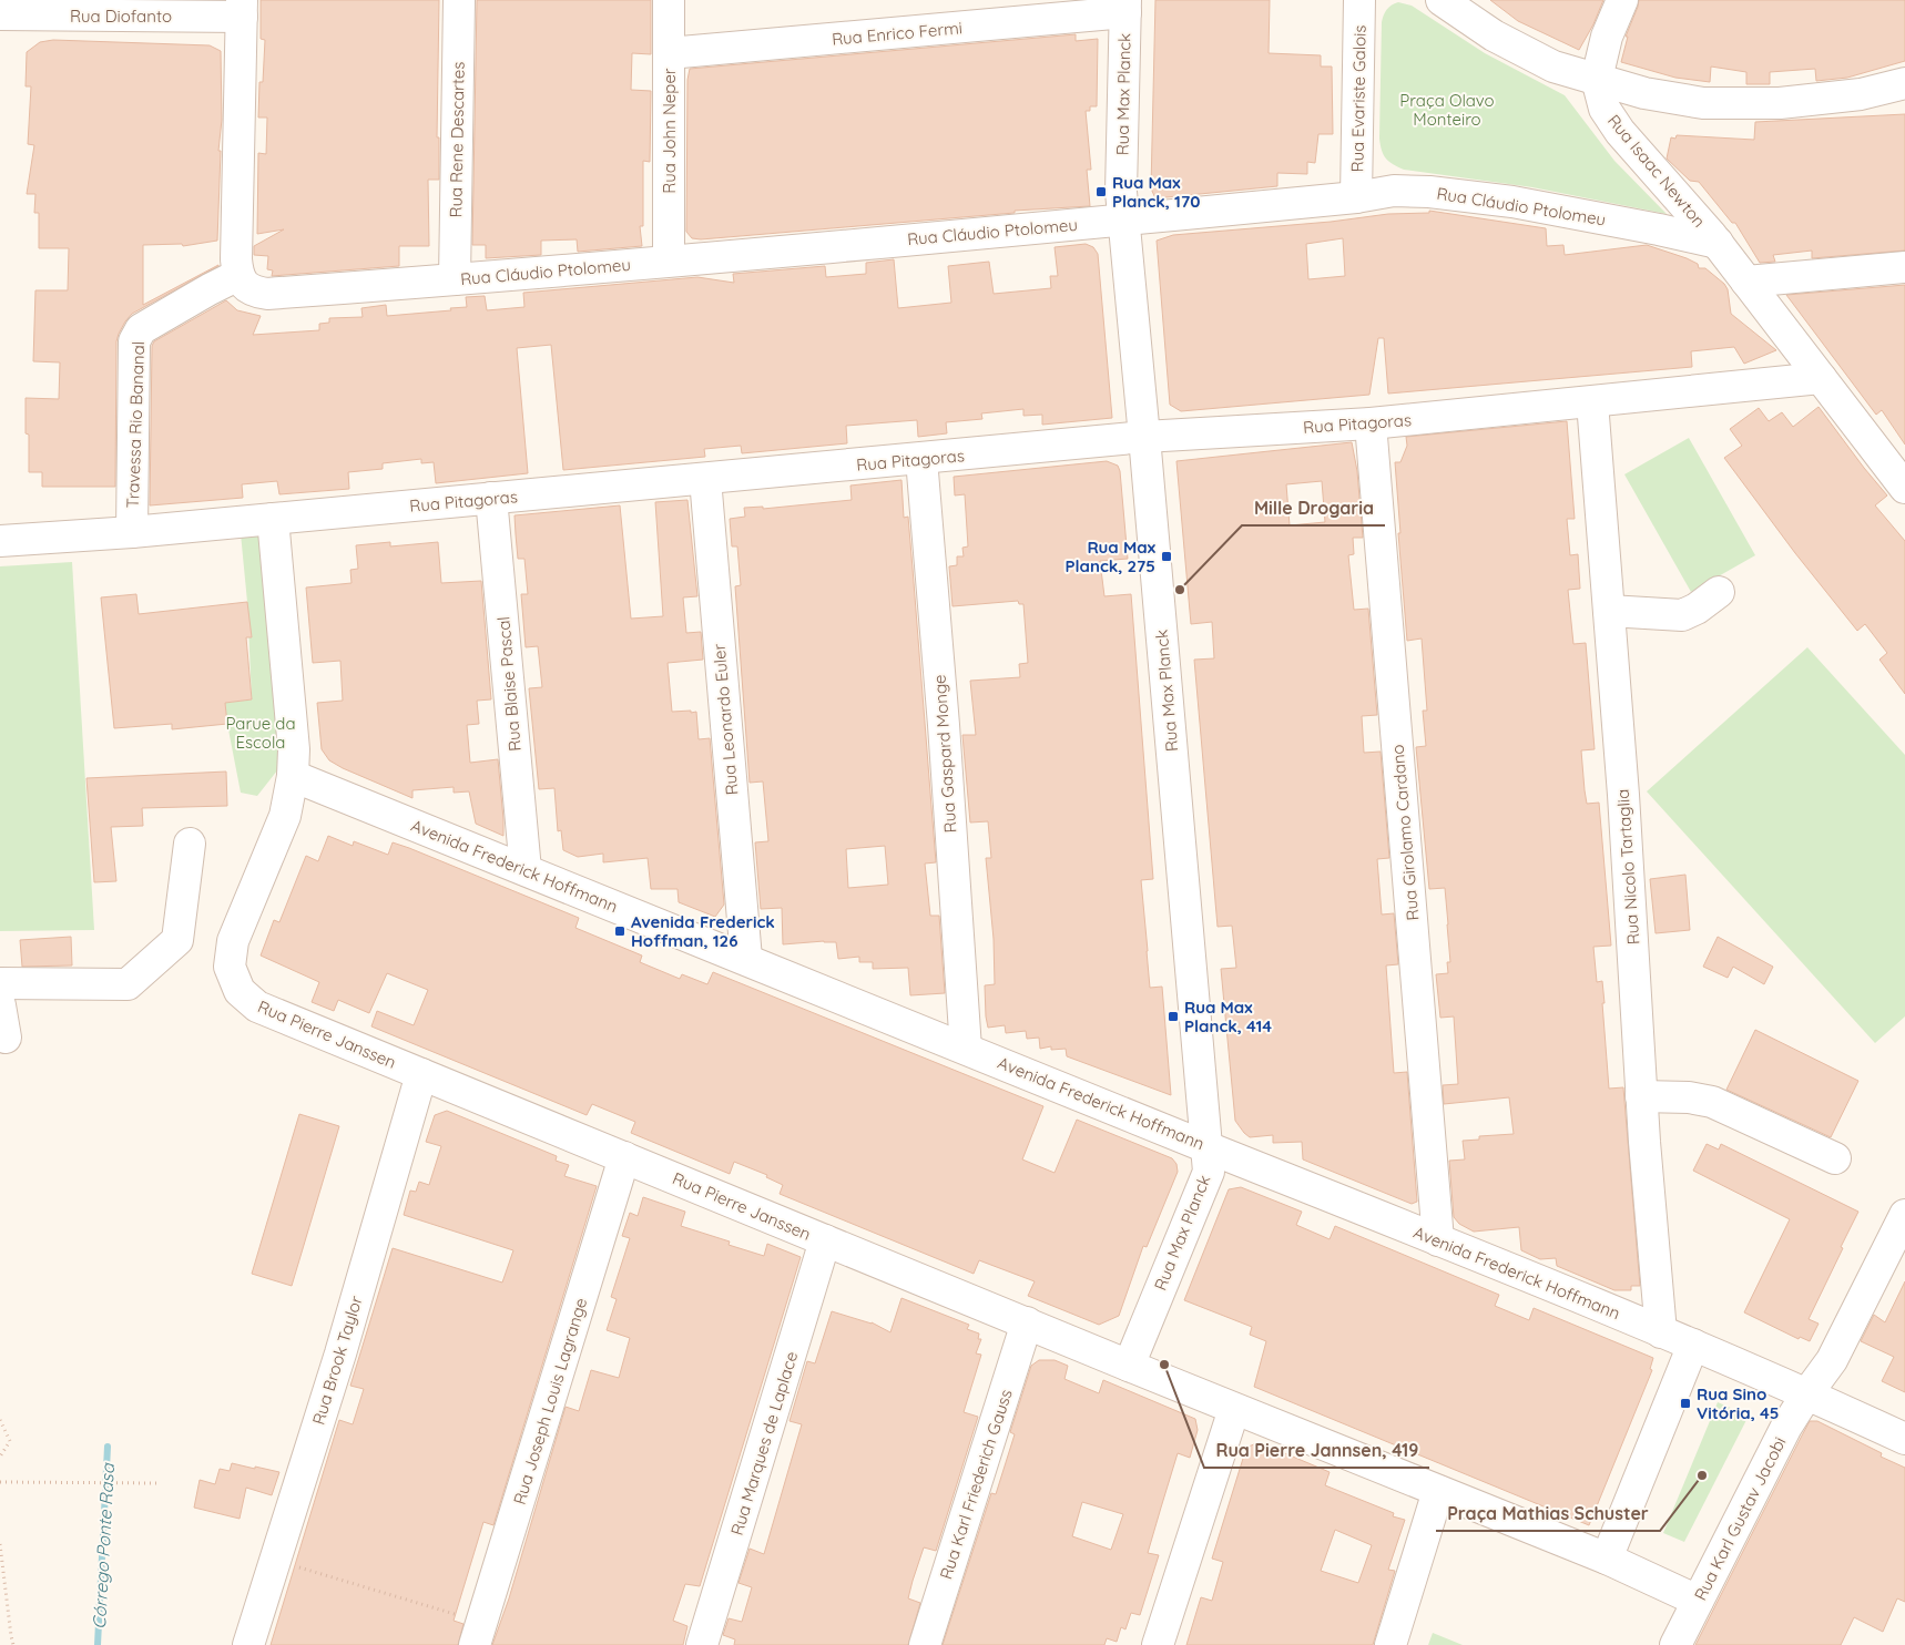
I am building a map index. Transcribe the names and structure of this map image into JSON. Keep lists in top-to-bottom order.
{
  "streets": {
    "street": [
      "Rua Diofanto",
      "Rua Enrico Fermi",
      "Rua Max Planck",
      "Rua Evariste Galois",
      "Rua John Neper",
      "Rua Rene Descartes",
      "Rua Isaac Newton",
      "Rua Cláudio Ptolomeu",
      "Rua Pitagoras",
      "Travessa Rio Bananal",
      "Rua Blaise Pascal",
      "Rua Leonardo Euler",
      "Rua Gaspard Monge",
      "Rua Girolamo Cardano",
      "Avenida Frederick Hoffmann",
      "Rua Nicolo Tartaglia",
      "Rua Pierre Janssen",
      "Rua Brook Taylor",
      "Rua Joseph Louis Lagrange",
      "Rua Marques de Laplace",
      "Rua Karl Friederich Gauss",
      "Rua Karl Gustav Jacobi"
    ]
  },
  "crossings": [
    ["Rua Enrico Fermi", "Rua Max Planck"],
    ["Rua Enrico Fermi", "Rua John Neper"],
    ["Rua Max Planck", "Rua Cláudio Ptolomeu"],
    ["Rua Max Planck", "Rua Pitagoras"],
    ["Rua Max Planck", "Avenida Frederick Hoffmann"],
    ["Rua Max Planck", "Rua Pierre Janssen"],
    ["Rua Evariste Galois", "Rua Cláudio Ptolomeu"],
    ["Rua John Neper", "Rua Cláudio Ptolomeu"],
    ["Rua Rene Descartes", "Rua Cláudio Ptolomeu"],
    ["Rua Isaac Newton", "Rua Cláudio Ptolomeu"],
    ["Rua Cláudio Ptolomeu", "Travessa Rio Bananal"],
    ["Rua Pitagoras", "Travessa Rio Bananal"],
    ["Rua Pitagoras", "Rua Blaise Pascal"],
    ["Rua Pitagoras", "Rua Leonardo Euler"],
    ["Rua Pitagoras", "Rua Gaspard Monge"],
    ["Rua Pitagoras", "Rua Girolamo Cardano"],
    ["Rua Pitagoras", "Rua Nicolo Tartaglia"],
    ["Rua Pitagoras", "Rua Pierre Janssen"],
    ["Rua Blaise Pascal", "Avenida Frederick Hoffmann"],
    ["Rua Leonardo Euler", "Avenida Frederick Hoffmann"],
    ["Rua Gaspard Monge", "Avenida Frederick Hoffmann"],
    ["Rua Girolamo Cardano", "Avenida Frederick Hoffmann"],
    ["Avenida Frederick Hoffmann", "Rua Nicolo Tartaglia"],
    ["Avenida Frederick Hoffmann", "Rua Pierre Janssen"],
    ["Avenida Frederick Hoffmann", "Rua Karl Gustav Jacobi"],
    ["Rua Pierre Janssen", "Rua Brook Taylor"],
    ["Rua Pierre Janssen", "Rua Joseph Louis Lagrange"],
    ["Rua Pierre Janssen", "Rua Marques de Laplace"],
    ["Rua Pierre Janssen", "Rua Karl Friederich Gauss"],
    ["Rua Pierre Janssen", "Rua Karl Gustav Jacobi"]
  ],
  "water": ["Córrego Ponte Rasa"],
  "parks": ["Praça Olavo Monteiro", "Parue da Escola"],
  "places": {
    "transit": [
      "Rua Max Planck, 170",
      "Rua Max Planck, 275",
      "Avenida Frederick Hoffman, 126",
      "Rua Max Planck, 414",
      "Rua Sino Vitória, 45"
    ],
    "other": ["Mille Drogaria", "Rua Pierre Jannsen, 419", "Praça Mathias Schuster"]
  }
}
